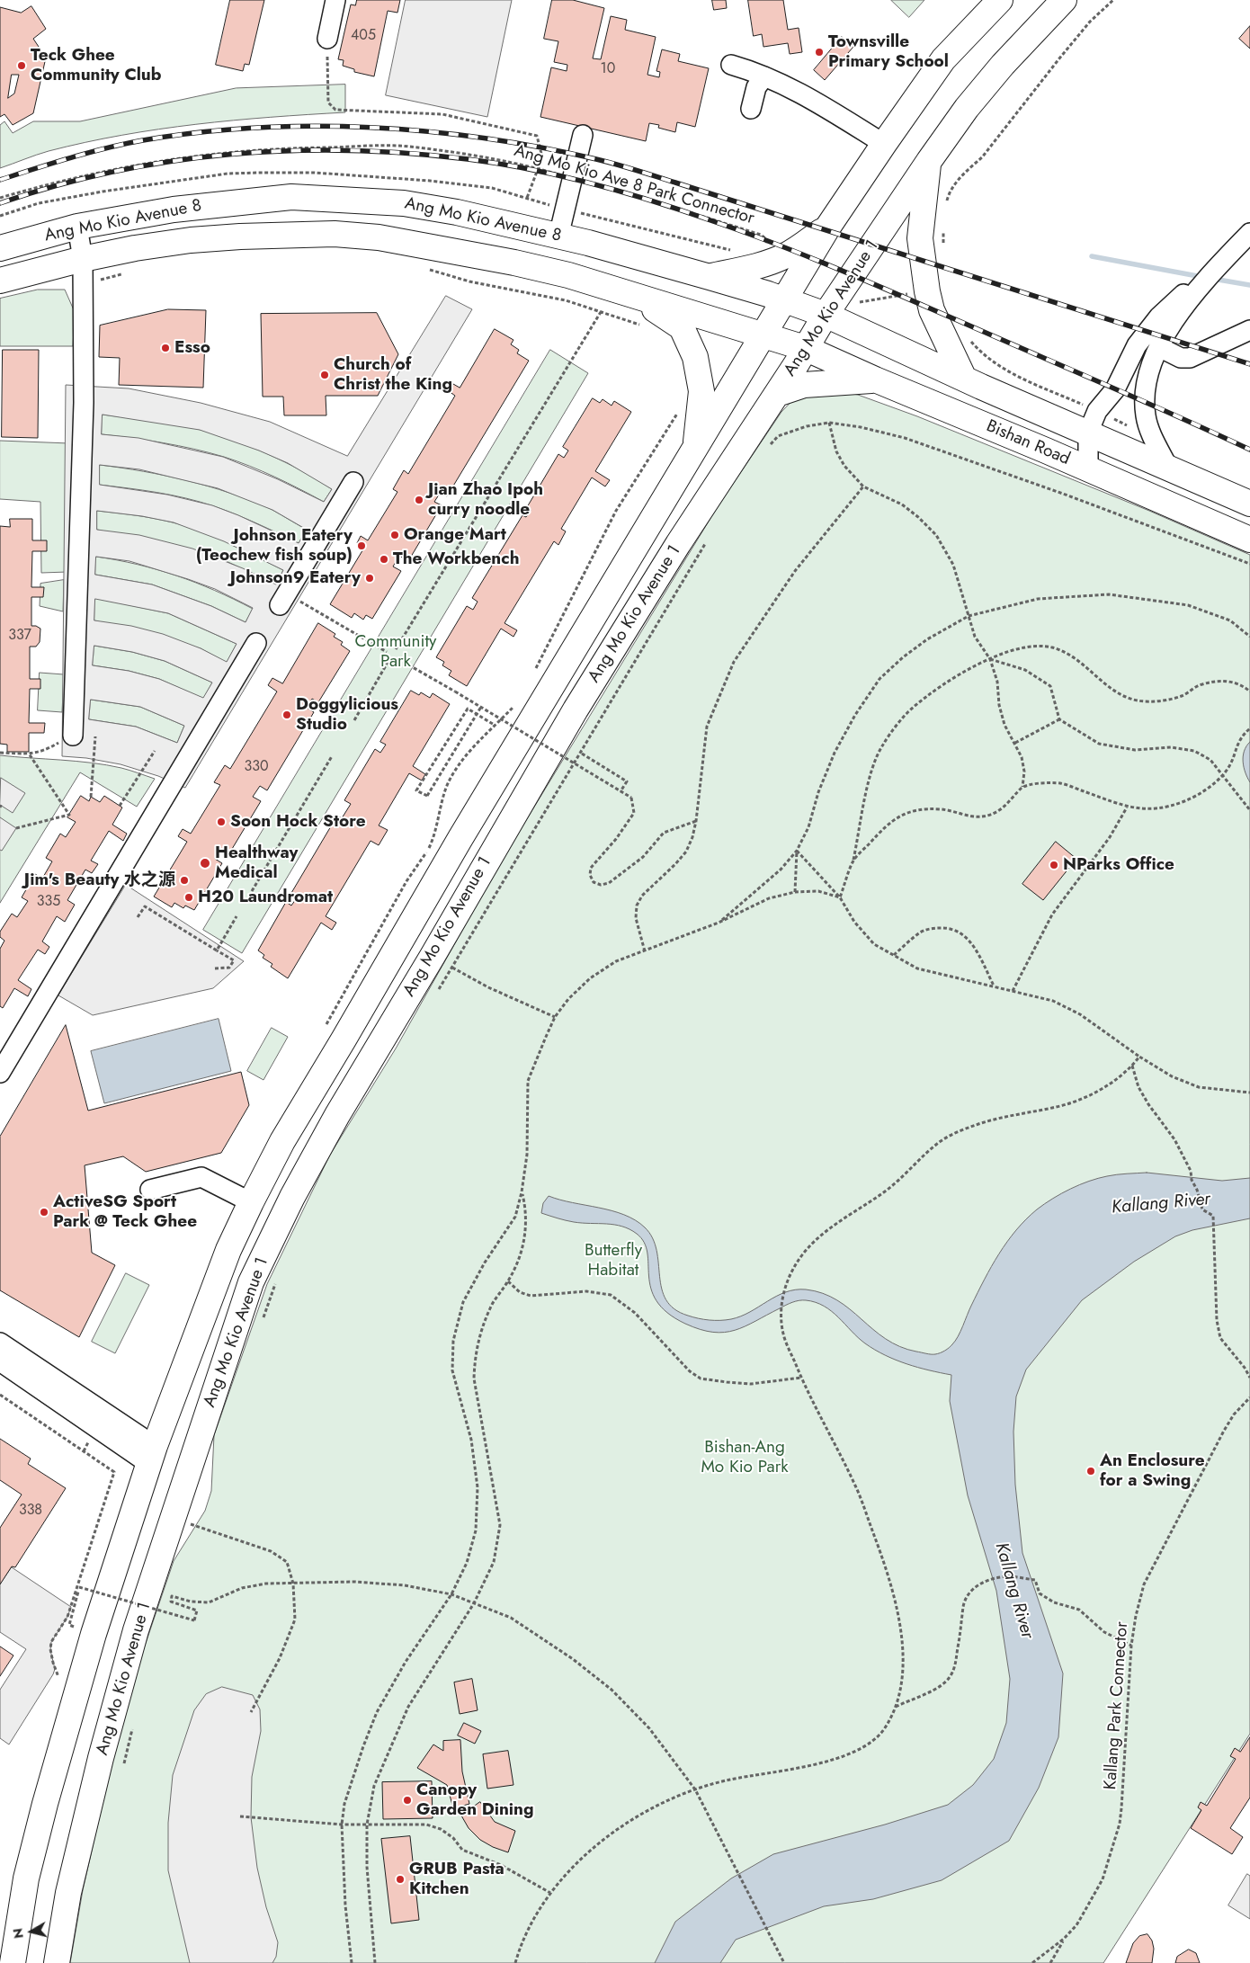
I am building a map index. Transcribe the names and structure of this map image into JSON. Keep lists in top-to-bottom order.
{
  "streets": {
    "main road": ["Ang Mo Kio Avenue 8", "Ang Mo Kio Avenue 1", "Bishan Road"],
    "path": ["Ang Mo Kio Ave 8 Park Connector", "Kallang Park Connector"]
  },
  "crossings": [
    ["Ang Mo Kio Avenue 8", "Ang Mo Kio Avenue 1"],
    ["Ang Mo Kio Avenue 8", "Bishan Road"],
    ["Ang Mo Kio Avenue 1", "Bishan Road"]
  ],
  "water": ["Kallang River"],
  "parks": ["Community Park", "Butterfly Habitat", "Bishan-Ang Mo Kio Park"],
  "places": [
    "Townsville Primary School",
    "Teck Ghee Community Club",
    "Esso",
    "Church of Christ the King",
    "Jian Zhao Ipoh curry noodle",
    "Orange Mart",
    "Johnson Eatery (Teochew fish soup)",
    "The Workbench",
    "Johnson9 Eatery",
    "Doggylicious Studio",
    "Soon Hock Store",
    "Healthway Medical",
    "NParks Office",
    "Jim's Beauty 水之源",
    "H20 Laundromat",
    "ActiveSG Sport Park @ Teck Ghee",
    "An Enclosure for a Swing",
    "Canopy Garden Dining",
    "GRUB Pasta Kitchen"
  ],
  "house_numbers": [
    "405",
    "10",
    "337",
    "330",
    "335",
    "338"
  ],
  "north": "left"
}
